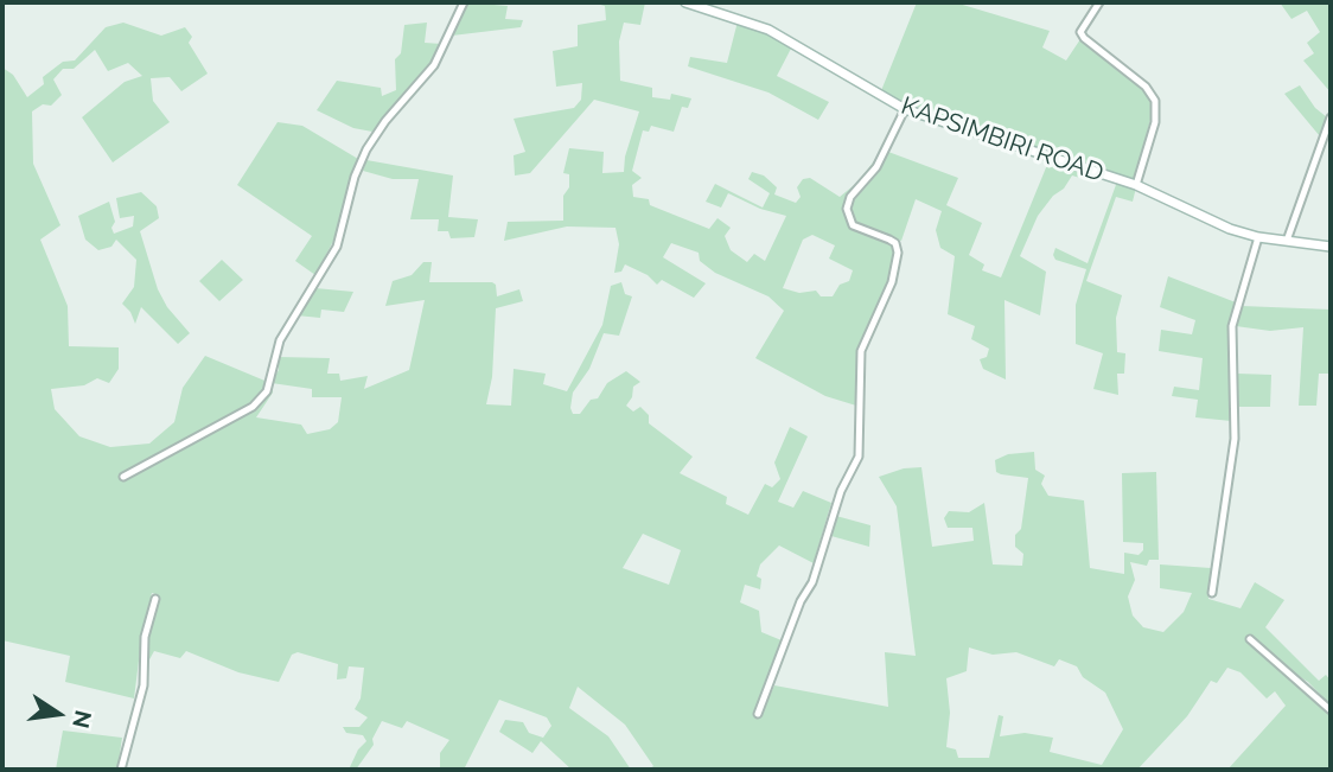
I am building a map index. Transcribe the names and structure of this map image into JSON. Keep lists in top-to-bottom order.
{
  "streets": {
    "street": ["KAPSIMBIRI ROAD"]
  },
  "north": "right"
}
